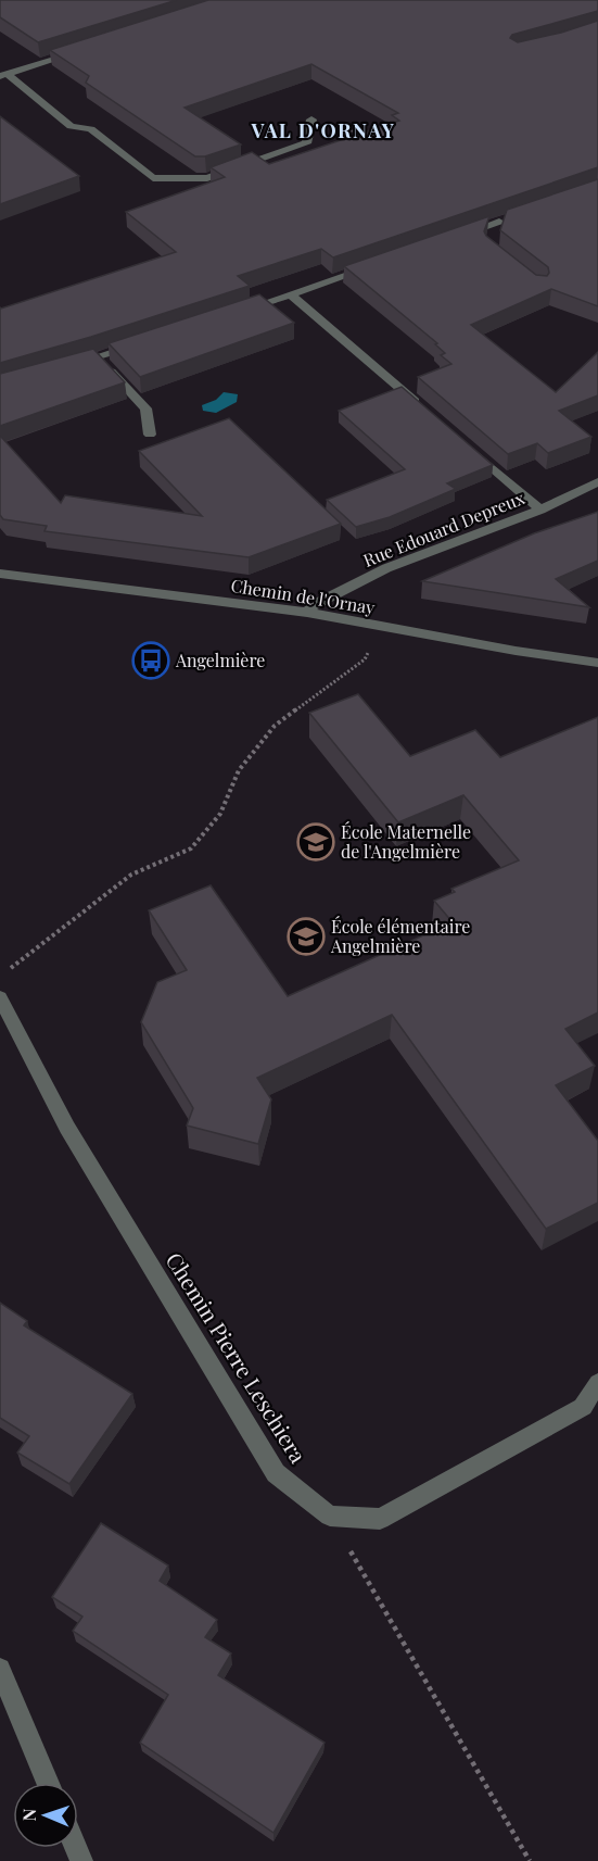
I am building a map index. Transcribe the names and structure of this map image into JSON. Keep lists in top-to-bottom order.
{
  "streets": {
    "street": ["Rue Edouard Depreux", "Chemin de l'Ornay", "Chemin Pierre Leschiera"]
  },
  "crossings": [
    ["Rue Edouard Depreux", "Chemin de l'Ornay"]
  ],
  "districts": ["VAL D'ORNAY"],
  "places": {
    "bus stop": ["Angelmière"],
    "school or university": ["École Maternelle de l'Angelmière", "École élémentaire Angelmière"]
  },
  "north": "left"
}
